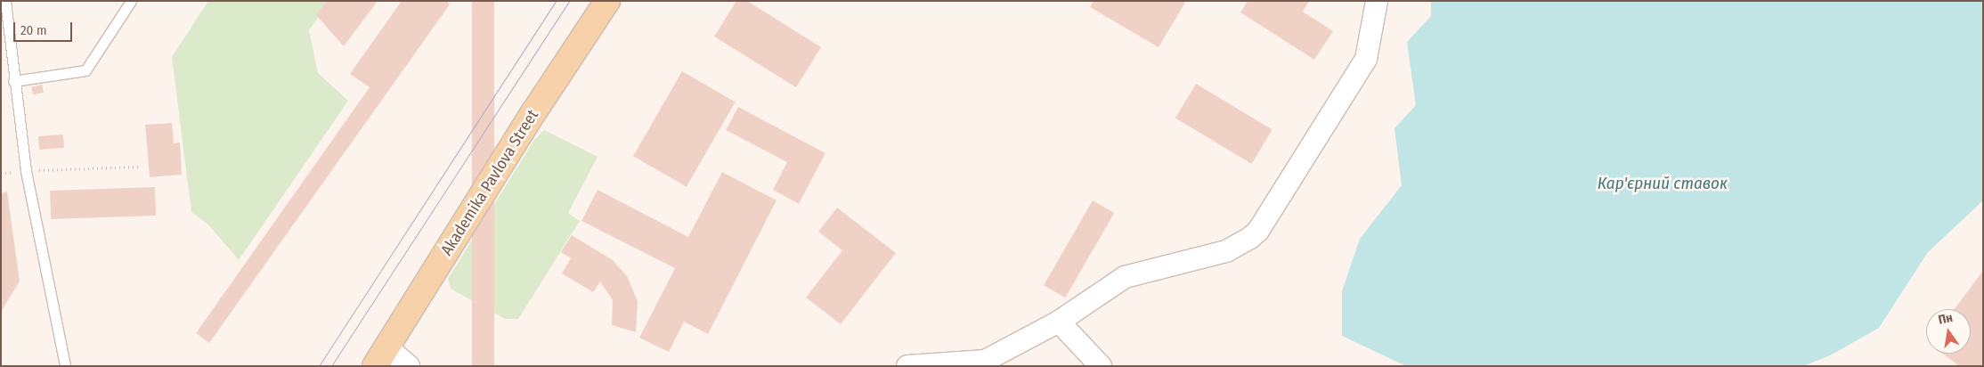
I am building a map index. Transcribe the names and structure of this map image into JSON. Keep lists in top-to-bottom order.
{
  "streets": {
    "main road": ["Akademika Pavlova Street"]
  },
  "water": ["Кар'єрний ставок"],
  "scale_bar": "20 m",
  "north": "top"
}
